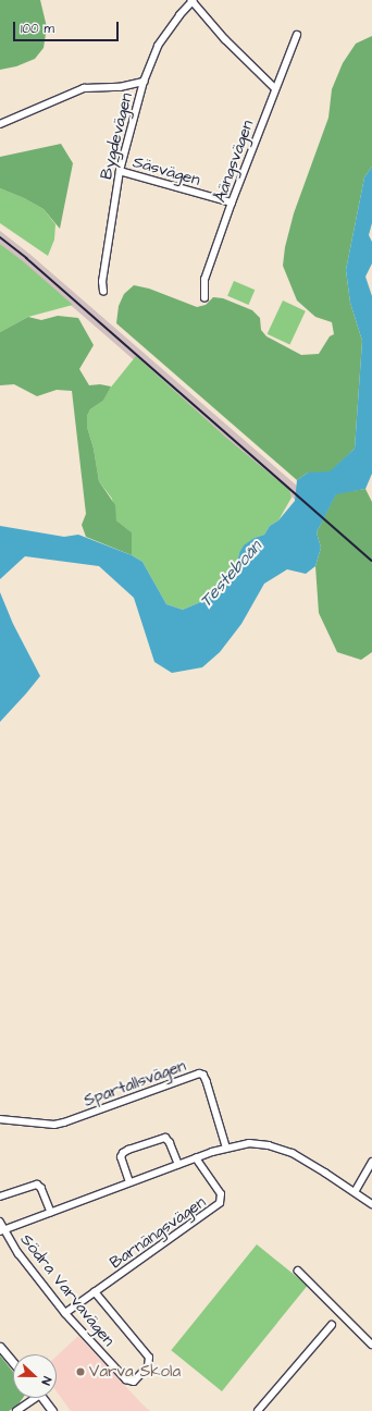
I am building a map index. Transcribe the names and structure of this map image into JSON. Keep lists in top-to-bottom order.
{
  "streets": {
    "street": [
      "Bygdevägen",
      "Åängsvägen",
      "Säsvägen",
      "Spartallsvägen",
      "Barnängsvägen",
      "Södra Varvavägen"
    ]
  },
  "crossings": [
    ["Bygdevägen", "Säsvägen"],
    ["Åängsvägen", "Säsvägen"],
    ["Barnängsvägen", "Södra Varvavägen"]
  ],
  "water": ["Testeboån"],
  "places": ["Varva Skola"],
  "scale_bar": "100 m",
  "north": "right"
}
